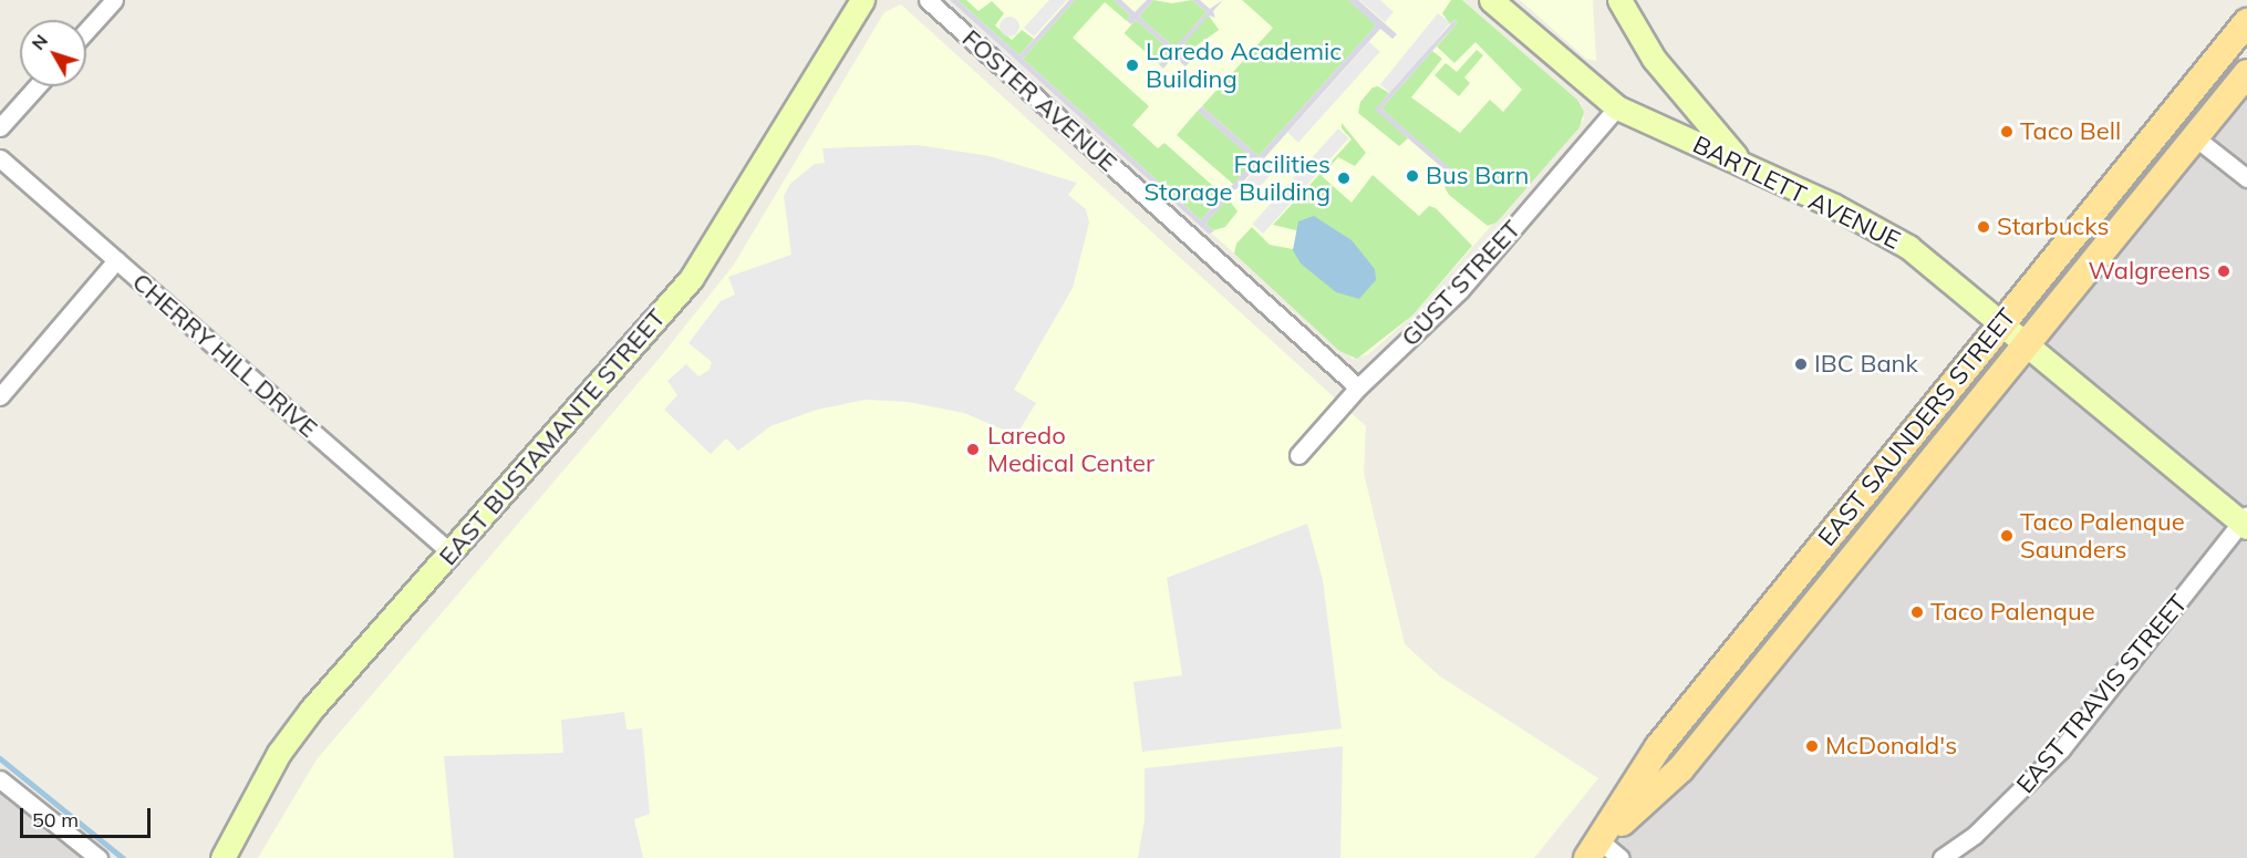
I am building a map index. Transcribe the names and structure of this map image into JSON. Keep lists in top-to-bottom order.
{
  "streets": {
    "main road": ["BARTLETT AVENUE", "EAST SAUNDERS STREET", "EAST BUSTAMANTE STREET"],
    "street": [
      "FOSTER AVENUE",
      "GUST STREET",
      "CHERRY HILL DRIVE",
      "EAST TRAVIS STREET"
    ]
  },
  "crossings": [
    ["FOSTER AVENUE", "GUST STREET"],
    ["BARTLETT AVENUE", "GUST STREET"],
    ["BARTLETT AVENUE", "EAST SAUNDERS STREET"],
    ["BARTLETT AVENUE", "EAST TRAVIS STREET"],
    ["CHERRY HILL DRIVE", "EAST BUSTAMANTE STREET"]
  ],
  "places": [
    "Laredo Academic Building",
    "Taco Bell",
    "Bus Barn",
    "Facilities Storage Building",
    "Starbucks",
    "Walgreens",
    "IBC Bank",
    "Laredo Medical Center",
    "Taco Palenque Saunders",
    "Taco Palenque",
    "McDonald's"
  ],
  "scale_bar": "50 m",
  "north": "top left"
}
